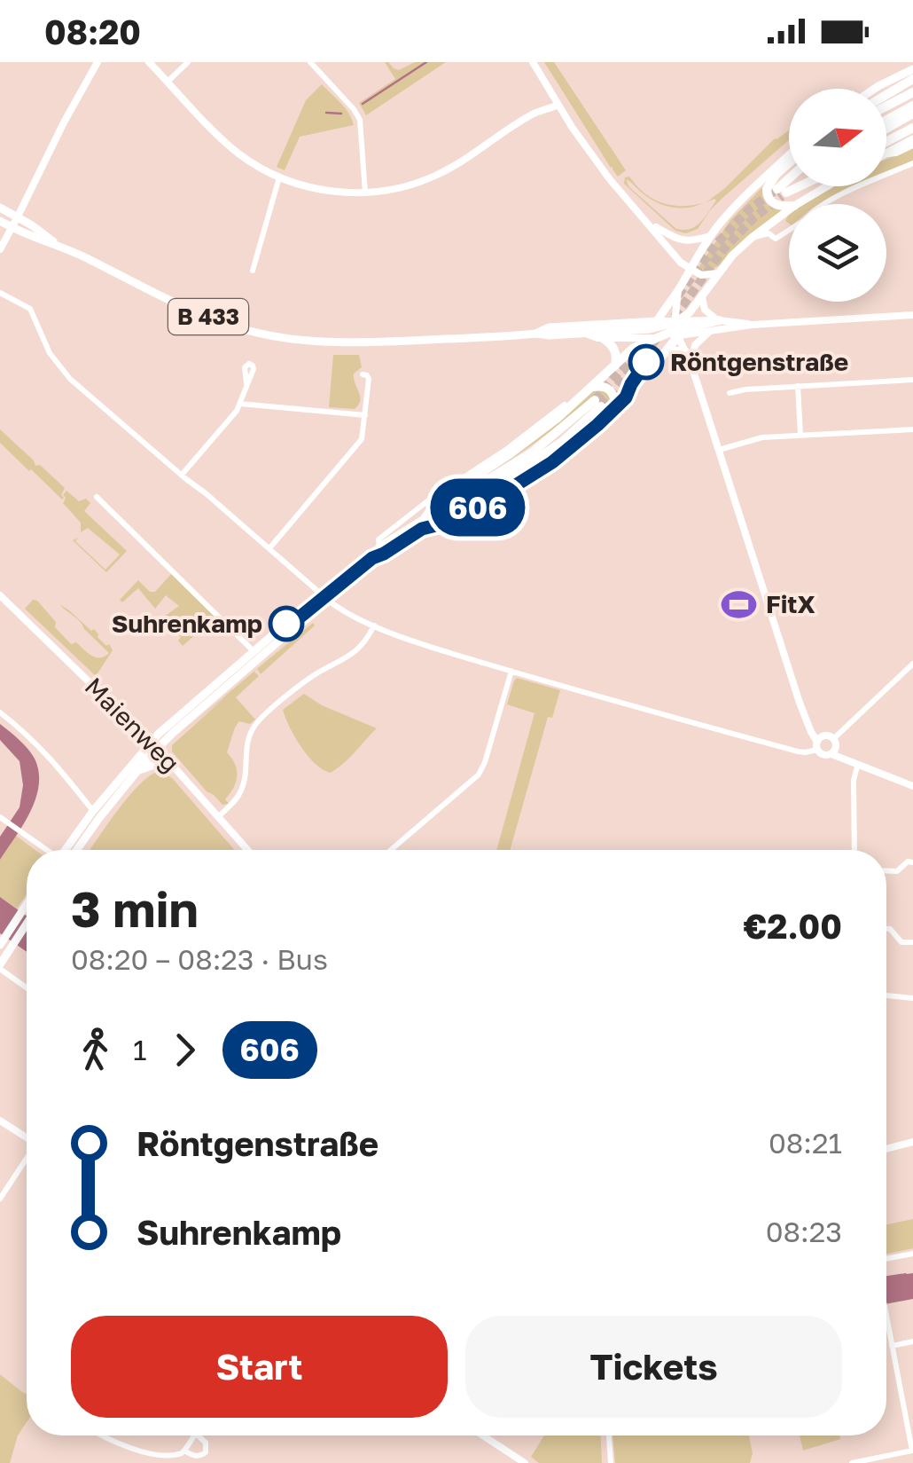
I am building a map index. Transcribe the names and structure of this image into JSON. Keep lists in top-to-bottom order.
{
  "streets": {
    "main road": ["B 433"],
    "street": ["Maienweg"]
  },
  "places": {
    "other": ["Röntgenstraße", "Suhrenkamp"],
    "sports": ["FitX"]
  },
  "lines": ["bus line 606"],
  "north": "right",
  "page": {
    "status": "08:20",
    "on_map": "606",
    "heading": ["3 min", "08:20 – 08:23 · Bus", "€2.00"],
    "legs": ["1", "606"],
    "list": [
      {
        "name": "Röntgenstraße",
        "value": "08:21"
      },
      {
        "name": "Suhrenkamp",
        "value": "08:23"
      }
    ],
    "buttons": ["Start", "Tickets"]
  }
}
